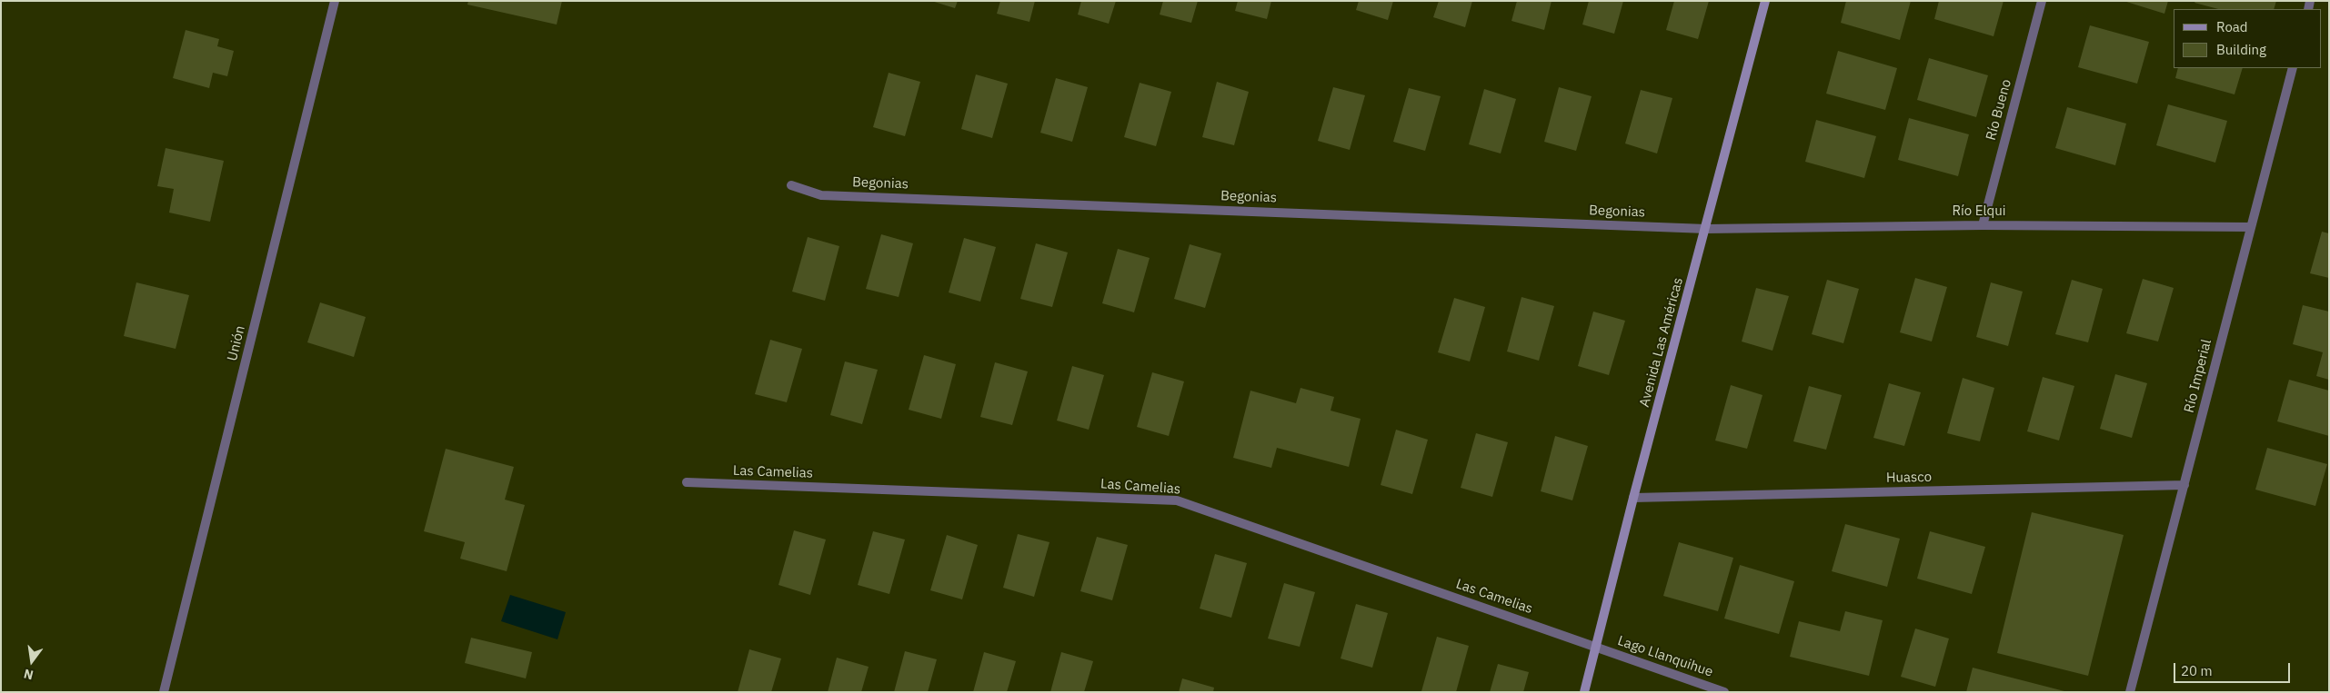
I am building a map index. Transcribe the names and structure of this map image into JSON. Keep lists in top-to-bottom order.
{
  "streets": {
    "street": [
      "Río Bueno",
      "Begonias",
      "Río Elqui",
      "Avenida Las Américas",
      "Unión",
      "Río Imperial",
      "Las Camelias",
      "Huasco",
      "Lago Llanquihue"
    ]
  },
  "crossings": [
    ["Río Bueno", "Río Elqui"],
    ["Begonias", "Río Elqui"],
    ["Begonias", "Avenida Las Américas"],
    ["Río Elqui", "Avenida Las Américas"],
    ["Río Elqui", "Río Imperial"],
    ["Avenida Las Américas", "Las Camelias"],
    ["Avenida Las Américas", "Huasco"],
    ["Avenida Las Américas", "Lago Llanquihue"],
    ["Río Imperial", "Huasco"],
    ["Las Camelias", "Lago Llanquihue"]
  ],
  "legend": ["Road", "Building"],
  "scale_bar": "20 m",
  "north": "bottom"
}
